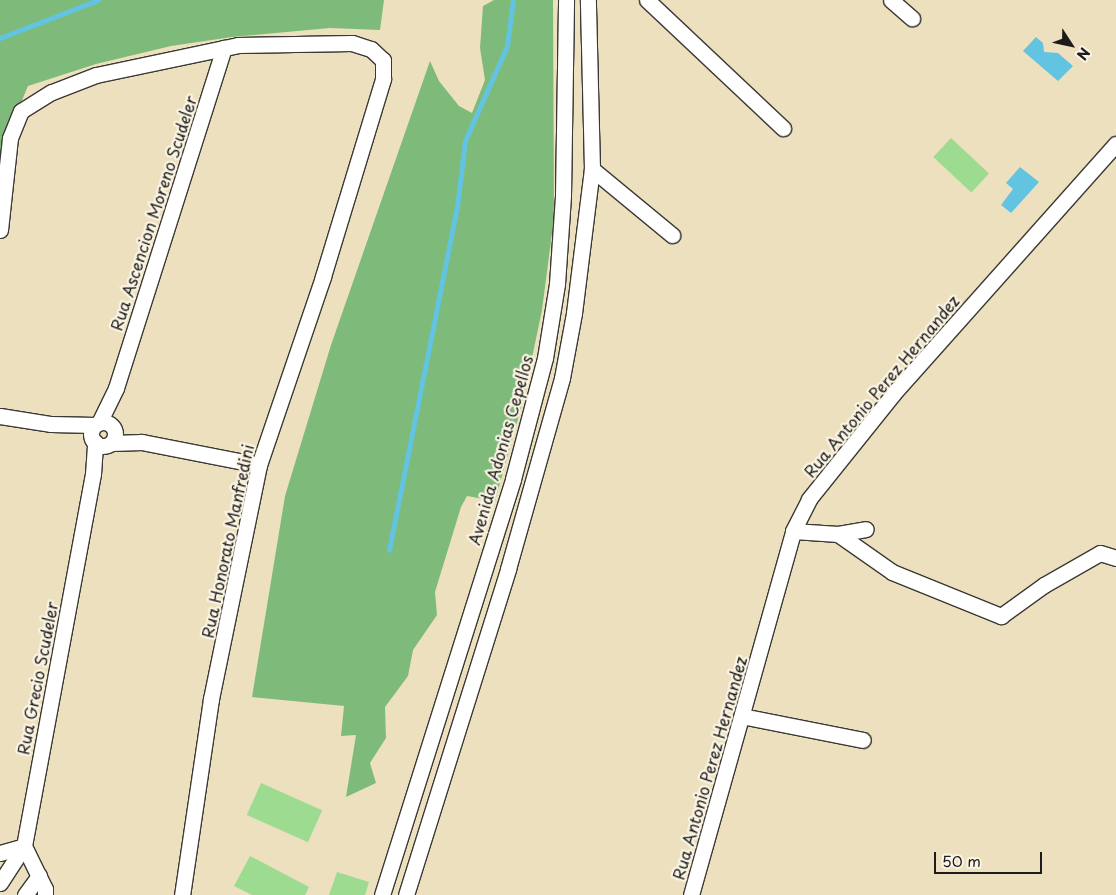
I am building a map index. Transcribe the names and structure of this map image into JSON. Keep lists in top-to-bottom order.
{
  "streets": {
    "street": [
      "Rua Ascencion Moreno Scudeler",
      "Rua Antonio Perez Hernandez",
      "Avenida Adonias Cepellos",
      "Rua Honorato Manfredini",
      "Rua Grecio Scudeler"
    ]
  },
  "crossings": [
    ["Rua Ascencion Moreno Scudeler", "Rua Honorato Manfredini"],
    ["Rua Ascencion Moreno Scudeler", "Rua Grecio Scudeler"]
  ],
  "scale_bar": "50 m",
  "north": "bottom right"
}
